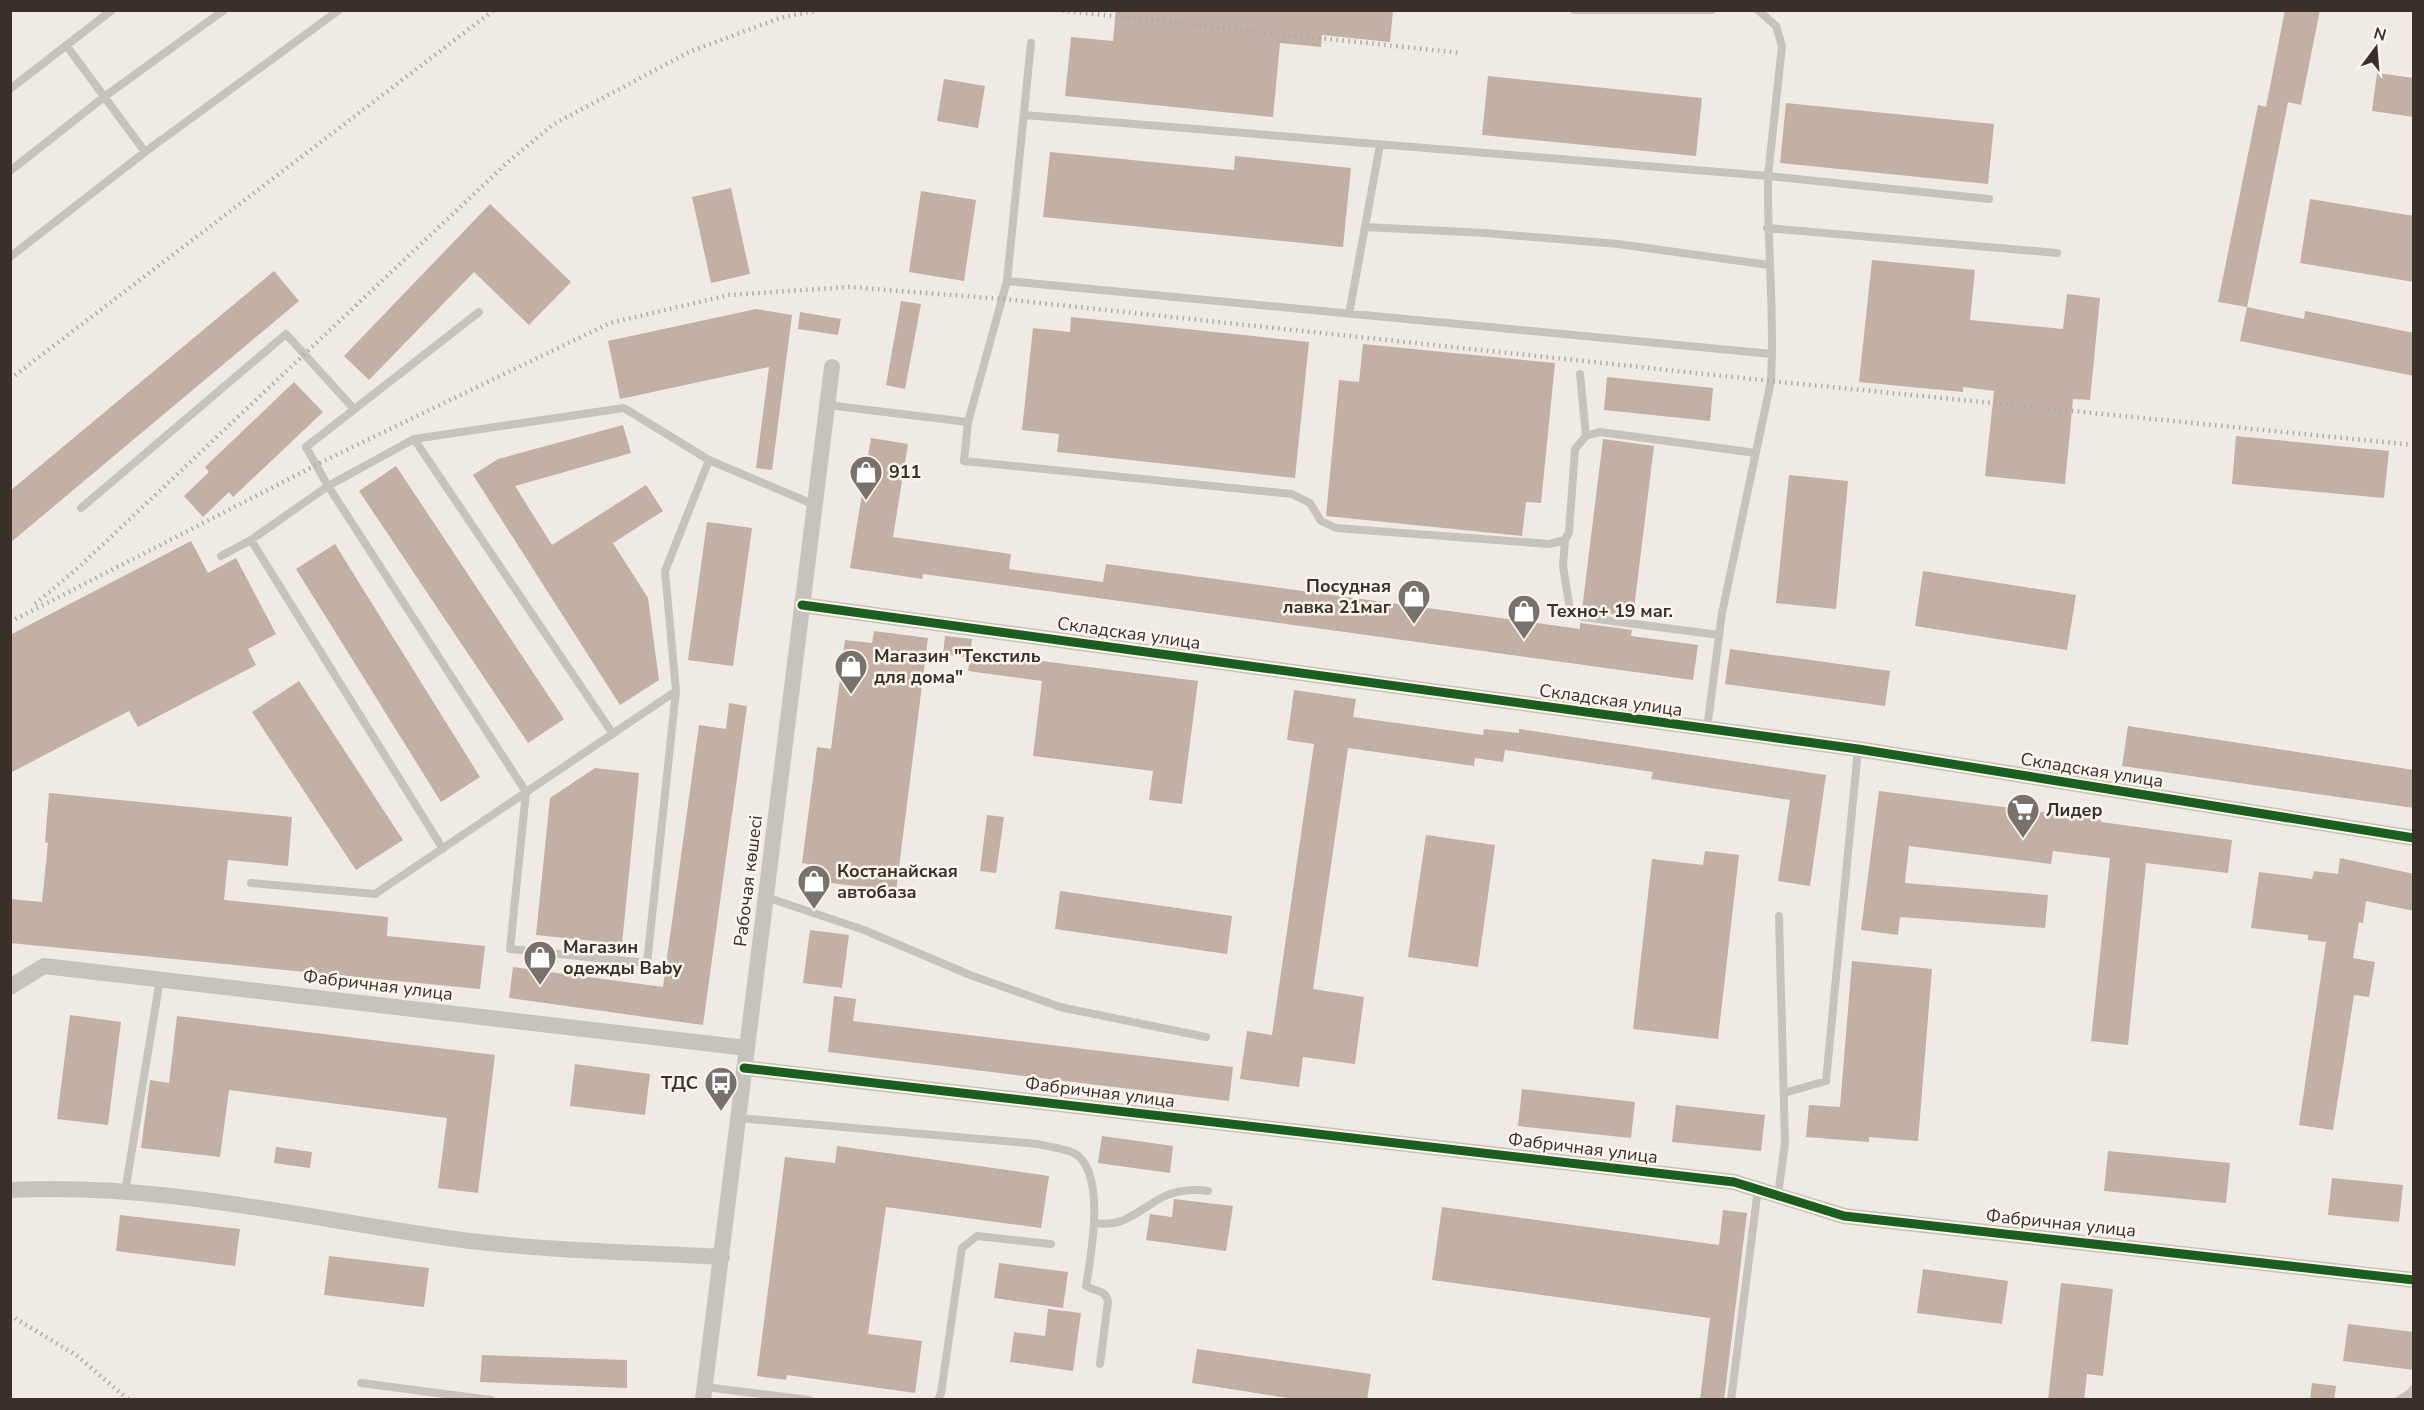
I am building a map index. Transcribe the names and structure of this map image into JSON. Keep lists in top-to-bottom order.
{
  "streets": {
    "street": ["Складская улица", "Рабочая көшесі", "Фабричная улица"]
  },
  "crossings": [
    ["Складская улица", "Рабочая көшесі"],
    ["Рабочая көшесі", "Фабричная улица"]
  ],
  "places": {
    "shop": [
      "911",
      "Посудная лавка 21маг",
      "Техно+ 19 маг.",
      "Магазин \"Текстиль для дома\"",
      "Костанайская автобаза",
      "Магазин одежды Baby"
    ],
    "supermarket": ["Лидер"],
    "bus stop": ["ТДС"]
  },
  "north": "top"
}
